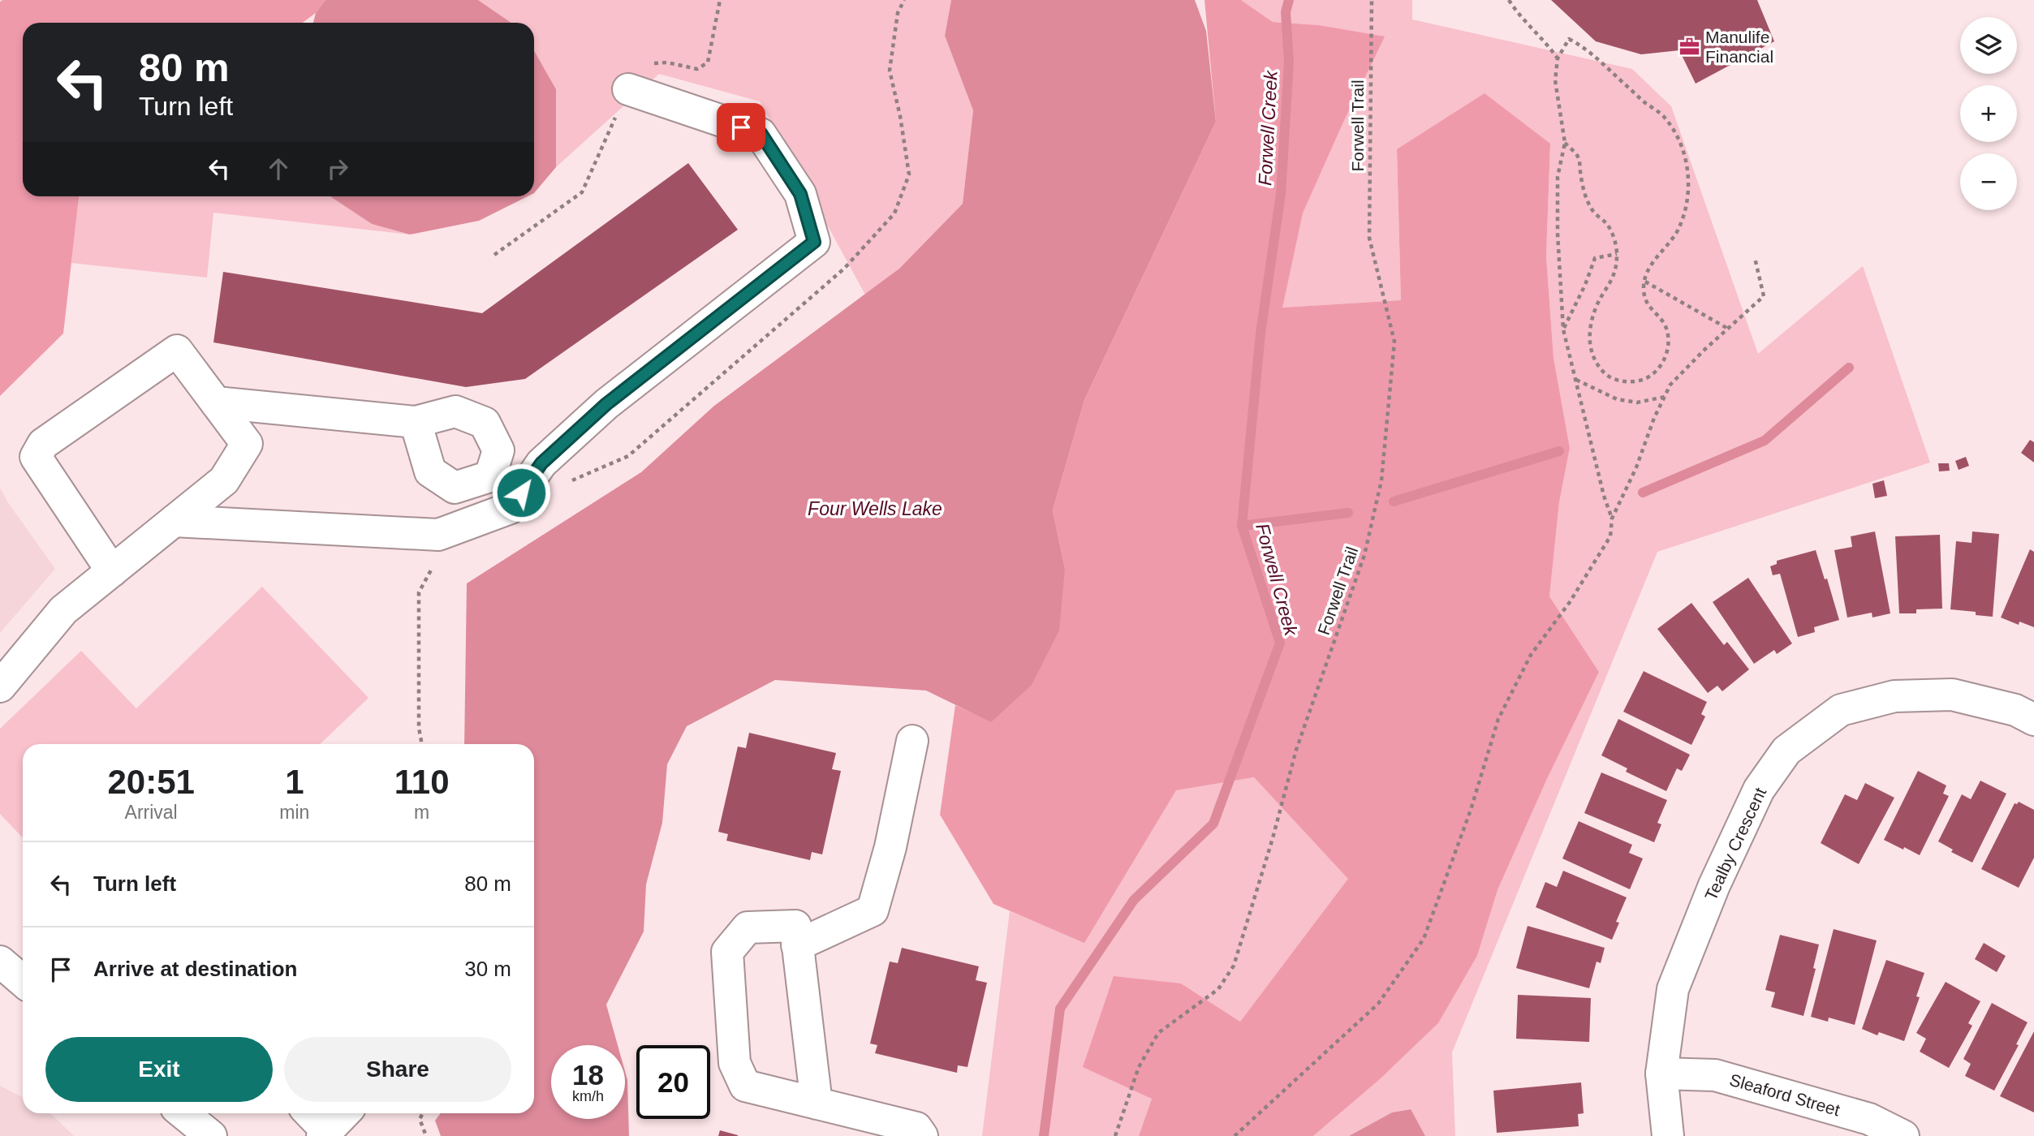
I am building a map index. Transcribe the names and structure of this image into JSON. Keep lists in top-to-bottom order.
{
  "streets": {
    "street": ["Tealby Crescent", "Sleaford Street"],
    "path": ["Forwell Trail"]
  },
  "crossings": [
    ["Tealby Crescent", "Sleaford Street"]
  ],
  "water": ["Forwell Creek", "Four Wells Lake"],
  "places": {
    "office": ["Manulife Financial"]
  },
  "page": {
    "map_buttons": ["+", "−"],
    "turn": ["80 m", "Turn left"],
    "eta": [
      "20:51",
      "Arrival",
      "1",
      "min",
      "110",
      "m"
    ],
    "list": [
      {
        "name": "Turn left",
        "value": "80 m"
      },
      {
        "name": "Arrive at destination",
        "value": "30 m"
      }
    ],
    "buttons": ["Exit", "Share"],
    "speed": "18 km/h",
    "limit": "20"
  }
}
